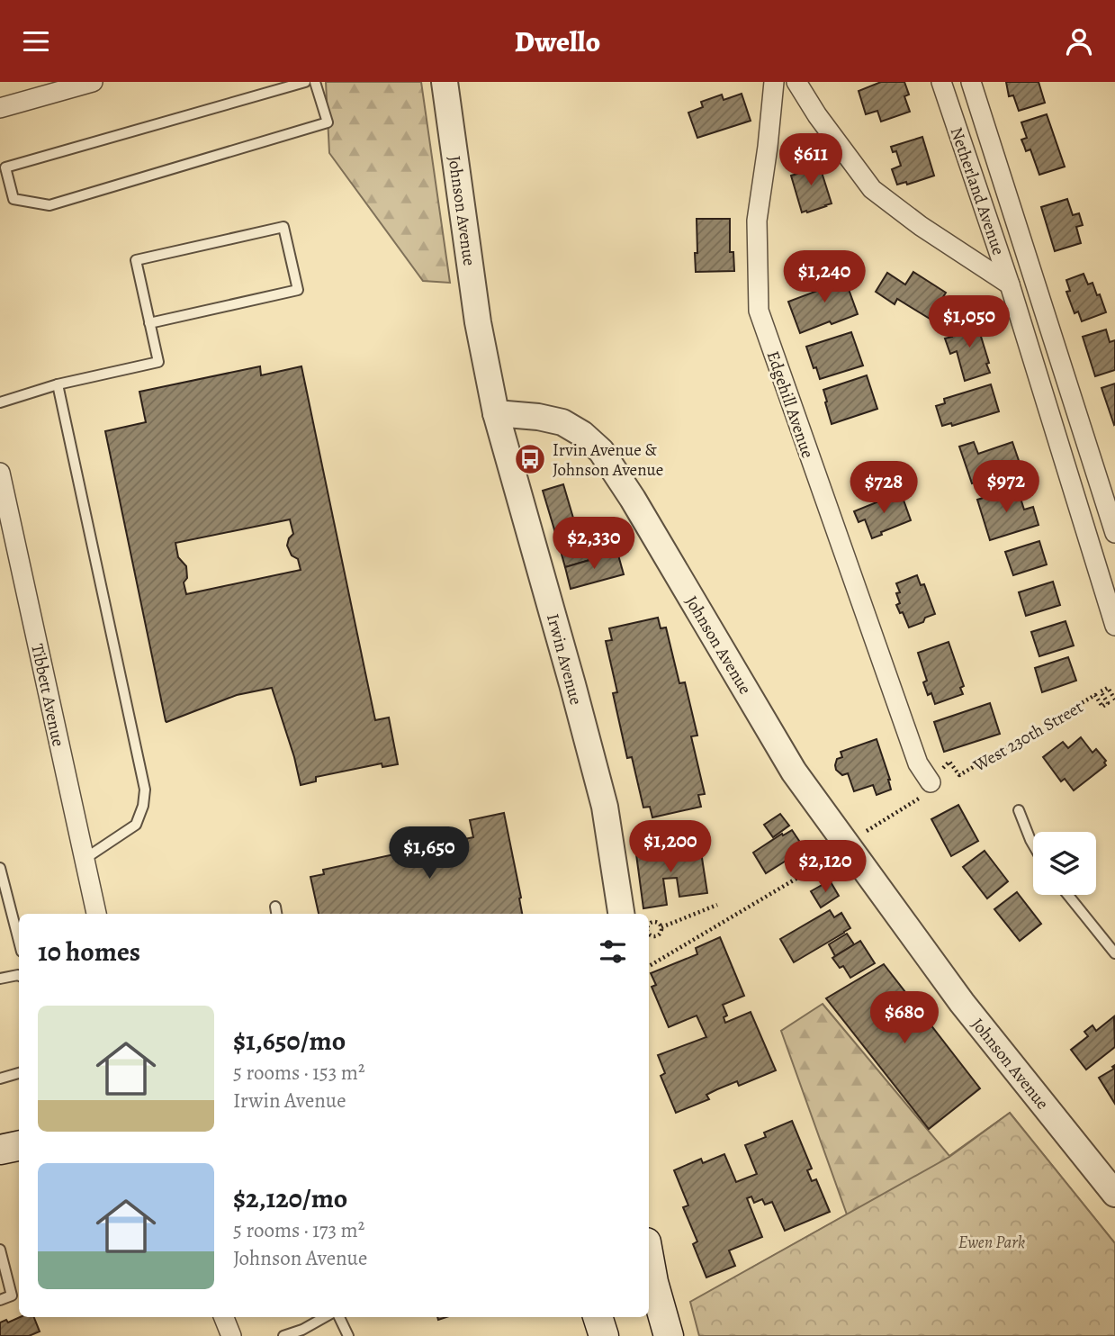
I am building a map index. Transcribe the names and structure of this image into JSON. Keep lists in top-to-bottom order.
{
  "streets": {
    "street": [
      "Netherland Avenue",
      "Johnson Avenue",
      "Edgehill Avenue",
      "Irwin Avenue",
      "Tibbett Avenue"
    ],
    "path": ["West 230th Street"]
  },
  "crossings": [
    ["Johnson Avenue", "Irwin Avenue"],
    ["Edgehill Avenue", "West 230th Street"]
  ],
  "parks": ["Ewen Park"],
  "places": {
    "bus stop": ["Irvin Avenue & Johnson Avenue"]
  },
  "page": {
    "header": "Dwello",
    "price": [
      "$611",
      "$1,240",
      "$1,050",
      "$972",
      "$728",
      "$2,330",
      "$1,200",
      "$1,650",
      "$2,120",
      "$680"
    ],
    "heading": "10 homes",
    "list": [
      {
        "name": "$1,650/mo",
        "note": "5 rooms · 153 m² · Irwin Avenue"
      },
      {
        "name": "$2,120/mo",
        "note": "5 rooms · 173 m² · Johnson Avenue"
      }
    ]
  }
}
